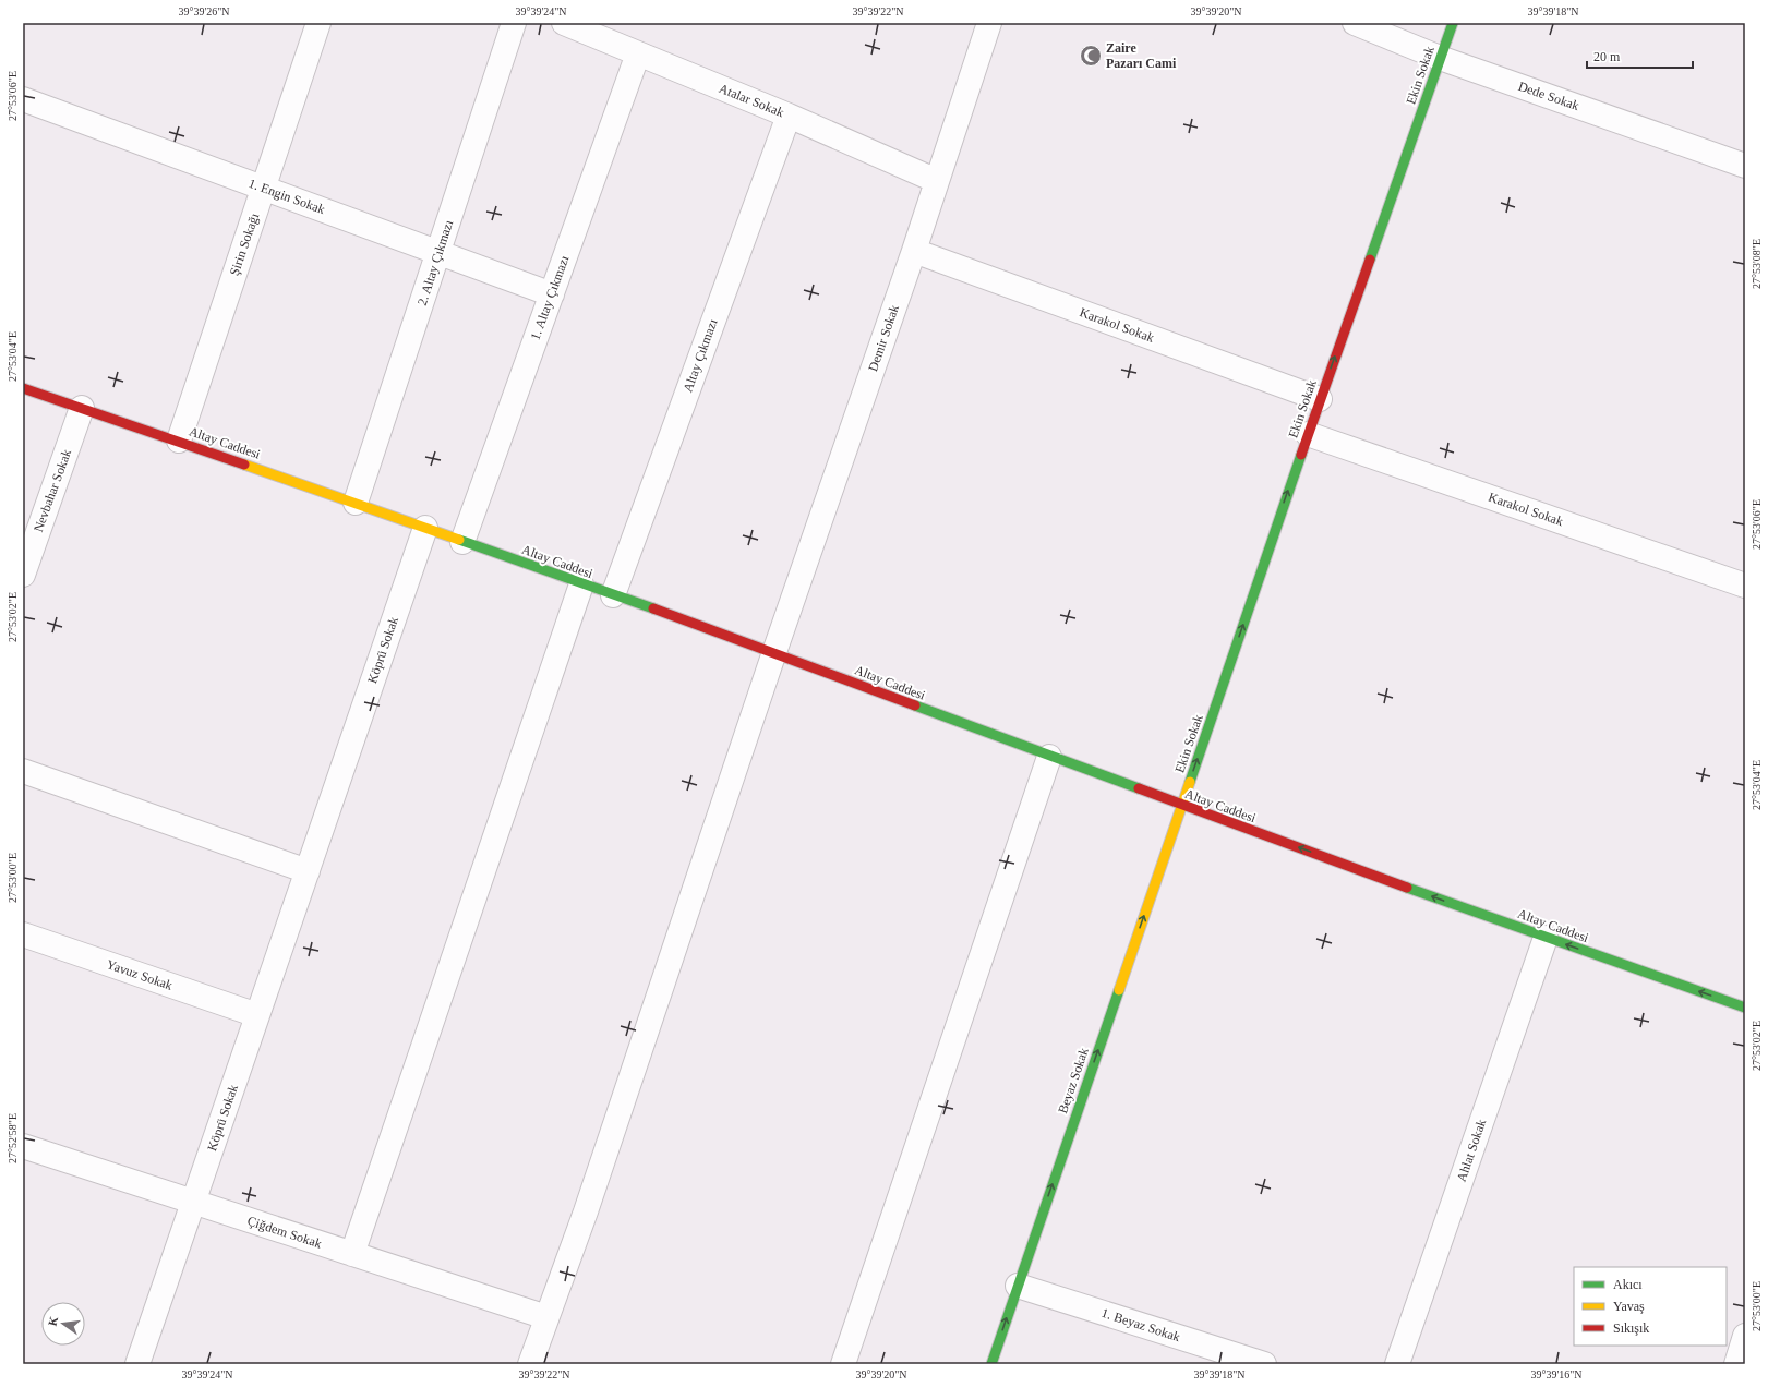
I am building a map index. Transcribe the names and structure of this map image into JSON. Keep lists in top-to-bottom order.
{
  "streets": {
    "main road": ["Ekin Sokak", "Altay Caddesi", "Beyaz Sokak"],
    "street": [
      "Dede Sokak",
      "Atalar Sokak",
      "1. Engin Sokak",
      "Şirin Sokağı",
      "2. Altay Çıkmazı",
      "1. Altay Çıkmazı",
      "Karakol Sokak",
      "Demir Sokak",
      "Altay Çıkmazı",
      "Nevbahar Sokak",
      "Köprü Sokak",
      "Yavuz Sokak",
      "Ahlat Sokak",
      "Çiğdem Sokak",
      "1. Beyaz Sokak"
    ]
  },
  "crossings": [
    ["Ekin Sokak", "Dede Sokak"],
    ["Ekin Sokak", "Karakol Sokak"],
    ["Ekin Sokak", "Altay Caddesi"],
    ["Ekin Sokak", "Beyaz Sokak"],
    ["Atalar Sokak", "1. Altay Çıkmazı"],
    ["Atalar Sokak", "Demir Sokak"],
    ["Atalar Sokak", "Altay Çıkmazı"],
    ["1. Engin Sokak", "Şirin Sokağı"],
    ["1. Engin Sokak", "2. Altay Çıkmazı"],
    ["1. Engin Sokak", "1. Altay Çıkmazı"],
    ["Şirin Sokağı", "Altay Caddesi"],
    ["2. Altay Çıkmazı", "Altay Caddesi"],
    ["1. Altay Çıkmazı", "Altay Caddesi"],
    ["Karakol Sokak", "Demir Sokak"],
    ["Demir Sokak", "Altay Caddesi"],
    ["Demir Sokak", "Çiğdem Sokak"],
    ["Altay Çıkmazı", "Altay Caddesi"],
    ["Altay Caddesi", "Nevbahar Sokak"],
    ["Altay Caddesi", "Köprü Sokak"],
    ["Altay Caddesi", "Beyaz Sokak"],
    ["Altay Caddesi", "Ahlat Sokak"],
    ["Köprü Sokak", "Yavuz Sokak"],
    ["Köprü Sokak", "Çiğdem Sokak"],
    ["Beyaz Sokak", "1. Beyaz Sokak"]
  ],
  "one_way": ["Ekin Sokak", "Beyaz Sokak"],
  "places": {
    "mosque": ["Zaire Pazarı Cami"]
  },
  "legend": ["Akıcı", "Yavaş", "Sıkışık"],
  "scale_bar": "20 m",
  "north": "left",
  "coordinates": [
    "39°39'26\"N",
    "39°39'24\"N",
    "39°39'22\"N",
    "39°39'20\"N",
    "39°39'18\"N",
    "27°53'06\"E",
    "27°53'08\"E",
    "27°53'04\"E",
    "27°53'02\"E",
    "27°53'00\"E",
    "27°52'58\"E",
    "39°39'16\"N"
  ]
}
